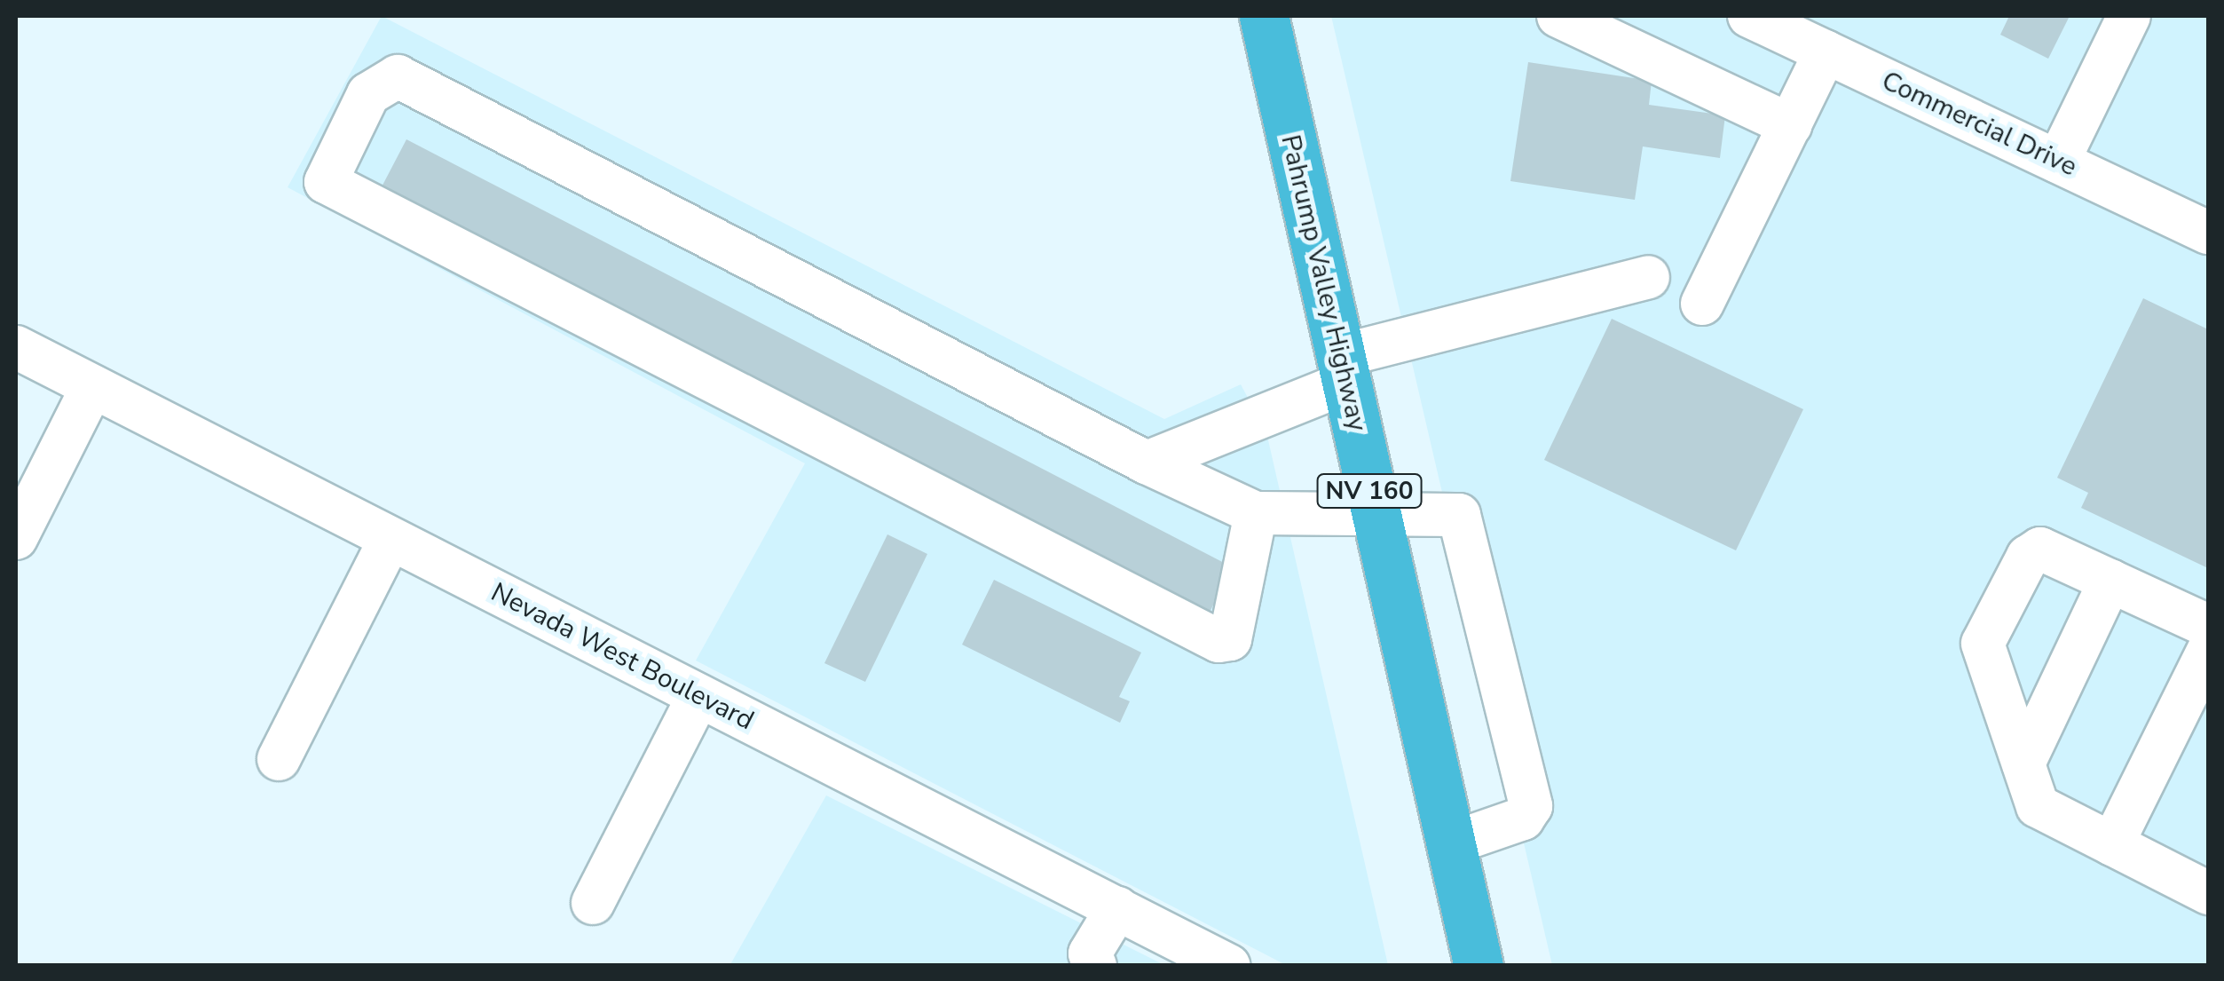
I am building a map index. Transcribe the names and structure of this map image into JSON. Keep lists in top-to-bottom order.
{
  "streets": {
    "highway": ["Pahrump Valley Highway", "NV 160"],
    "street": ["Commercial Drive", "Nevada West Boulevard"]
  }
}
